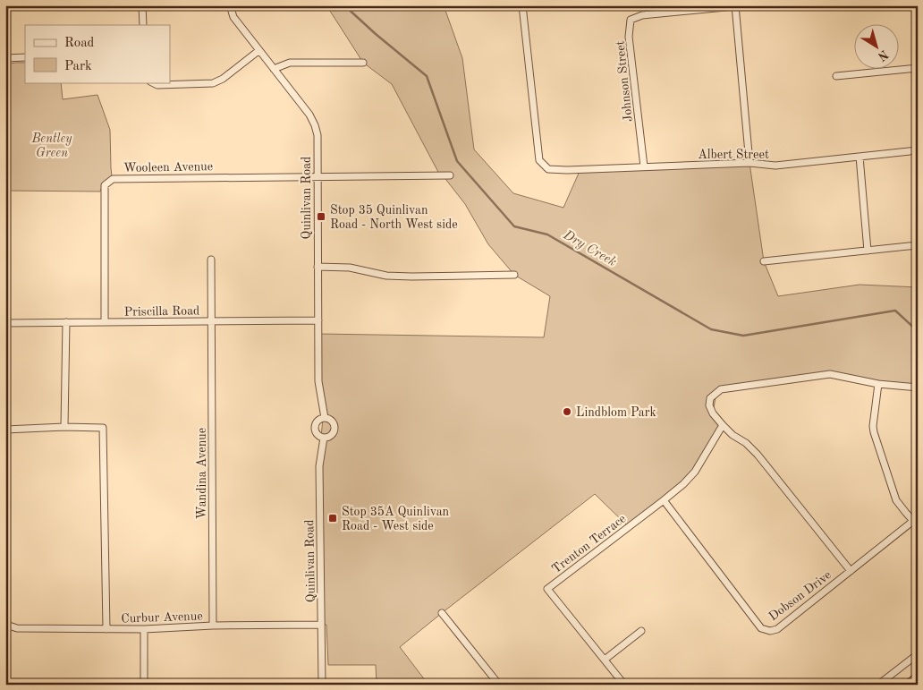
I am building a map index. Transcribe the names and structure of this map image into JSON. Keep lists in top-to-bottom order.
{
  "streets": {
    "street": [
      "Johnson Street",
      "Albert Street",
      "Wooleen Avenue",
      "Quinlivan Road",
      "Priscilla Road",
      "Wandina Avenue",
      "Trenton Terrace",
      "Dobson Drive",
      "Curbur Avenue"
    ]
  },
  "crossings": [
    ["Johnson Street", "Albert Street"],
    ["Wooleen Avenue", "Quinlivan Road"],
    ["Wooleen Avenue", "Priscilla Road"],
    ["Quinlivan Road", "Priscilla Road"],
    ["Quinlivan Road", "Curbur Avenue"],
    ["Priscilla Road", "Wandina Avenue"],
    ["Wandina Avenue", "Curbur Avenue"],
    ["Trenton Terrace", "Dobson Drive"]
  ],
  "water": ["Dry Creek"],
  "parks": ["Bentley Green"],
  "places": {
    "transit": ["Stop 35 Quinlivan Road - North West side", "Stop 35A Quinlivan Road - West side"],
    "other": ["Lindblom Park"]
  },
  "legend": ["Road", "Park"],
  "north": "bottom right"
}
